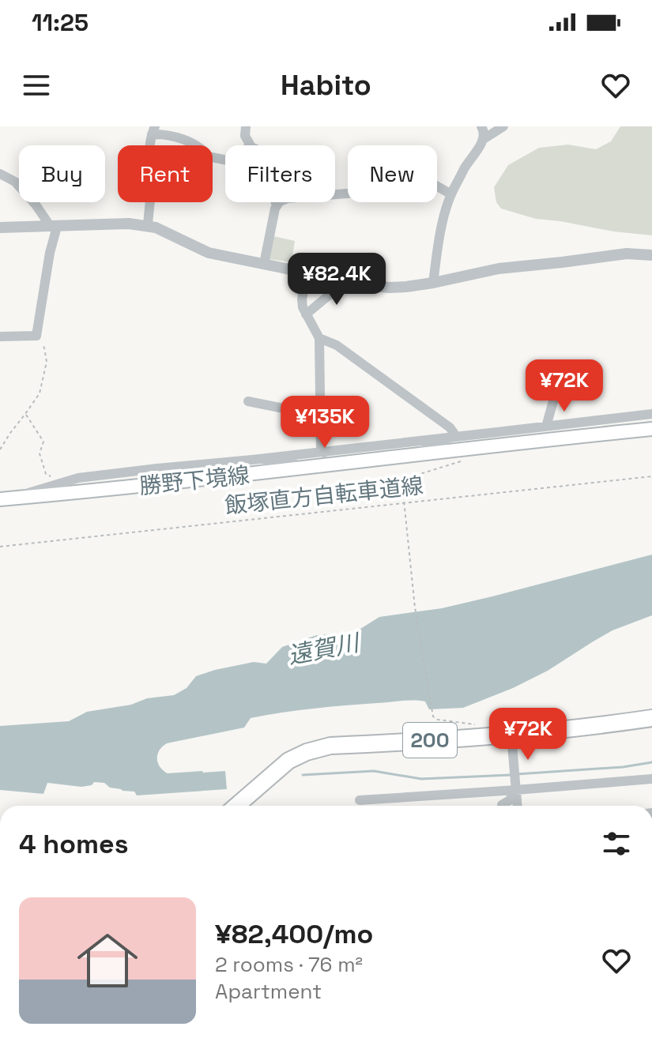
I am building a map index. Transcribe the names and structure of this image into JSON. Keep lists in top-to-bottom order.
{
  "streets": {
    "highway": ["200"],
    "main road": ["勝野下境線"],
    "path": ["飯塚直方自転車道線"]
  },
  "water": ["遠賀川"],
  "page": {
    "status": "11:25",
    "header": "Habito",
    "chip": [
      "Buy",
      "Rent",
      "Filters",
      "New"
    ],
    "price": [
      "¥82.4K",
      "¥72K",
      "¥135K",
      "¥72K"
    ],
    "heading": "4 homes",
    "list": [
      {
        "name": "¥82,400/mo",
        "note": "2 rooms · 76 m² · Apartment"
      }
    ]
  }
}
